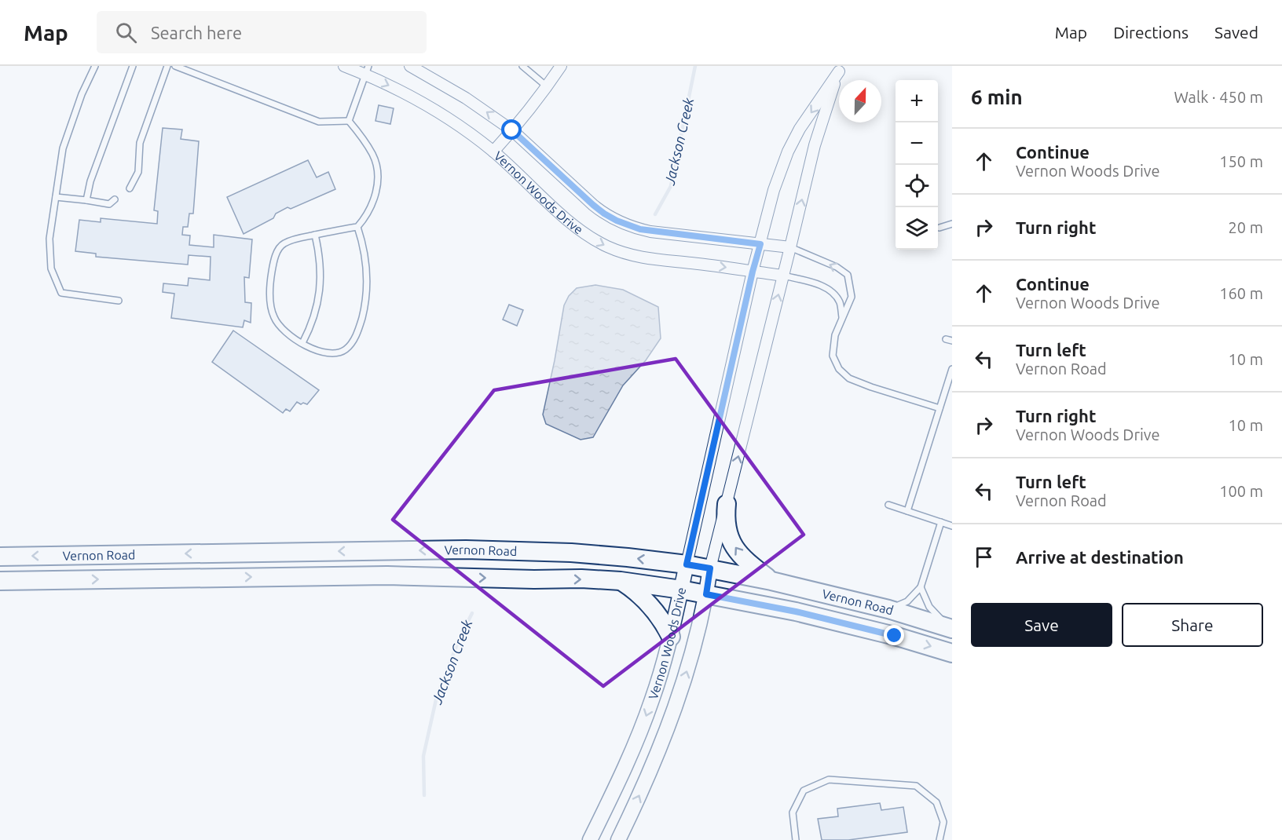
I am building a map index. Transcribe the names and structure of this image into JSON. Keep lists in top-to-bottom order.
{
  "streets": {
    "main road": ["Vernon Road"],
    "street": ["Vernon Woods Drive"]
  },
  "crossings": [
    ["Vernon Woods Drive", "Vernon Road"]
  ],
  "water": ["Jackson Creek"],
  "north": "top",
  "page": {
    "header": "Map",
    "search": "Search here",
    "nav": ["Map", "Directions", "Saved"],
    "heading": ["6 min", "Walk · 450 m"],
    "map_buttons": ["+", "−"],
    "list": [
      ["Continue", "Vernon Woods Drive", "150 m"],
      ["Turn right", "20 m"],
      ["Continue", "Vernon Woods Drive", "160 m"],
      ["Turn left", "Vernon Road", "10 m"],
      ["Turn right", "Vernon Woods Drive", "10 m"],
      ["Turn left", "Vernon Road", "100 m"],
      "Arrive at destination"
    ],
    "buttons": ["Save", "Share"]
  }
}
